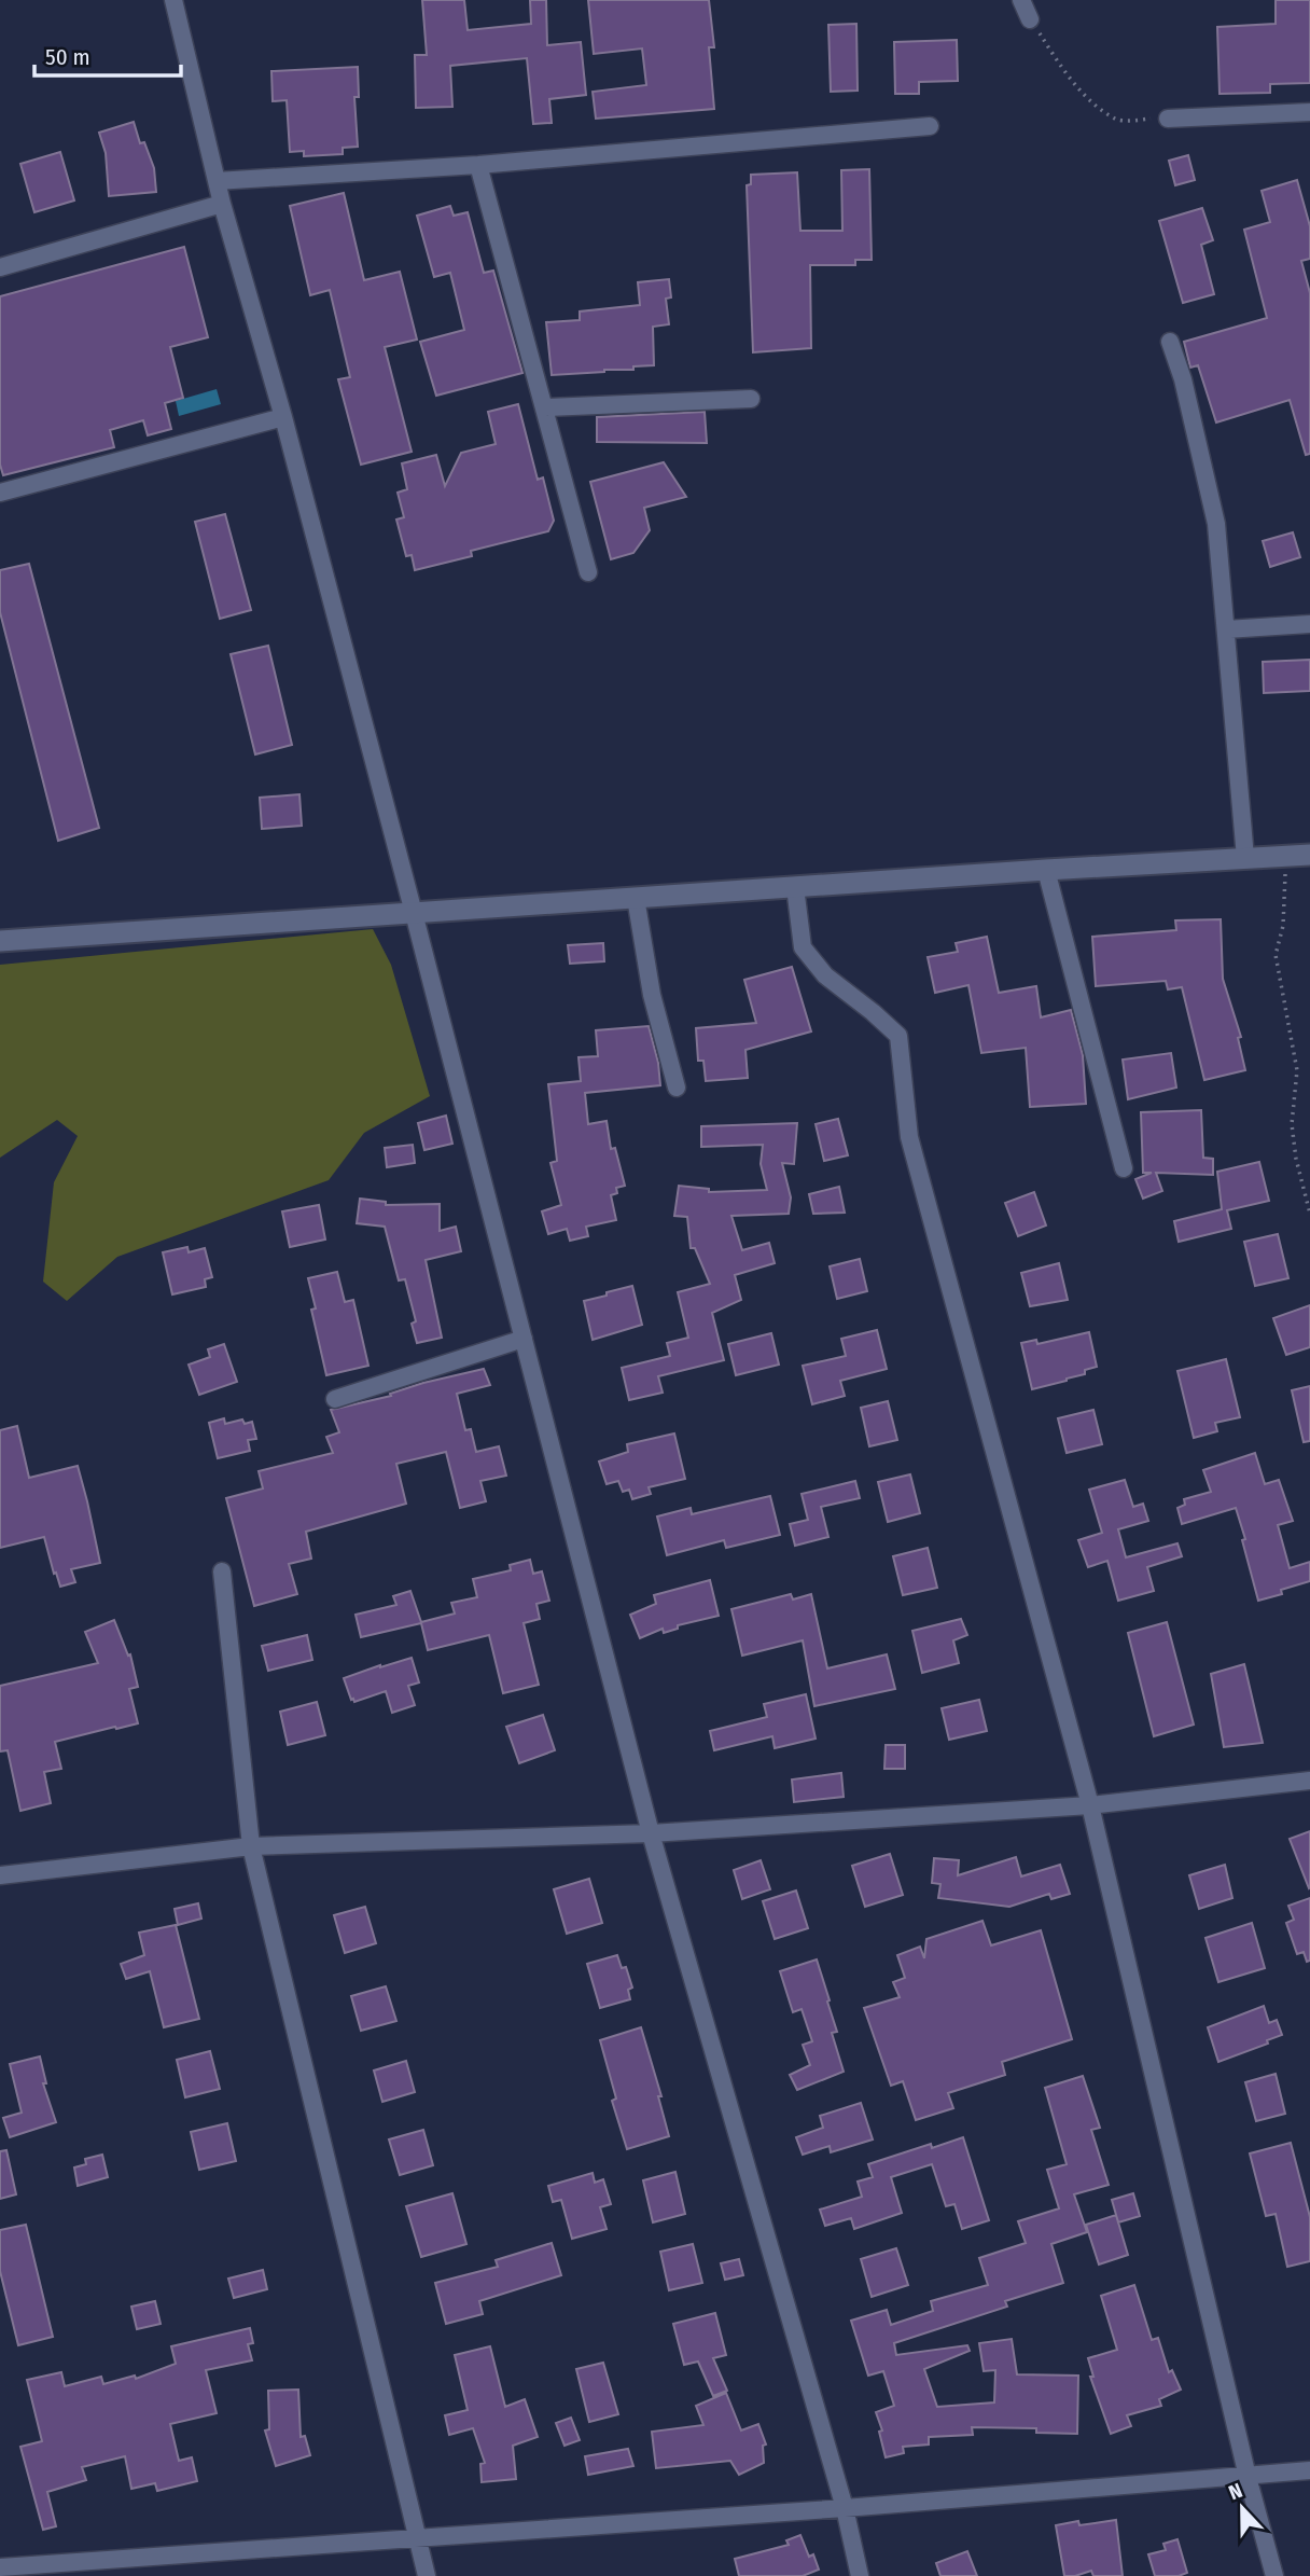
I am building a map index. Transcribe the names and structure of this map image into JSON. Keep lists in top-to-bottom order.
{
  "scale_bar": "50 m",
  "north": "top"
}
